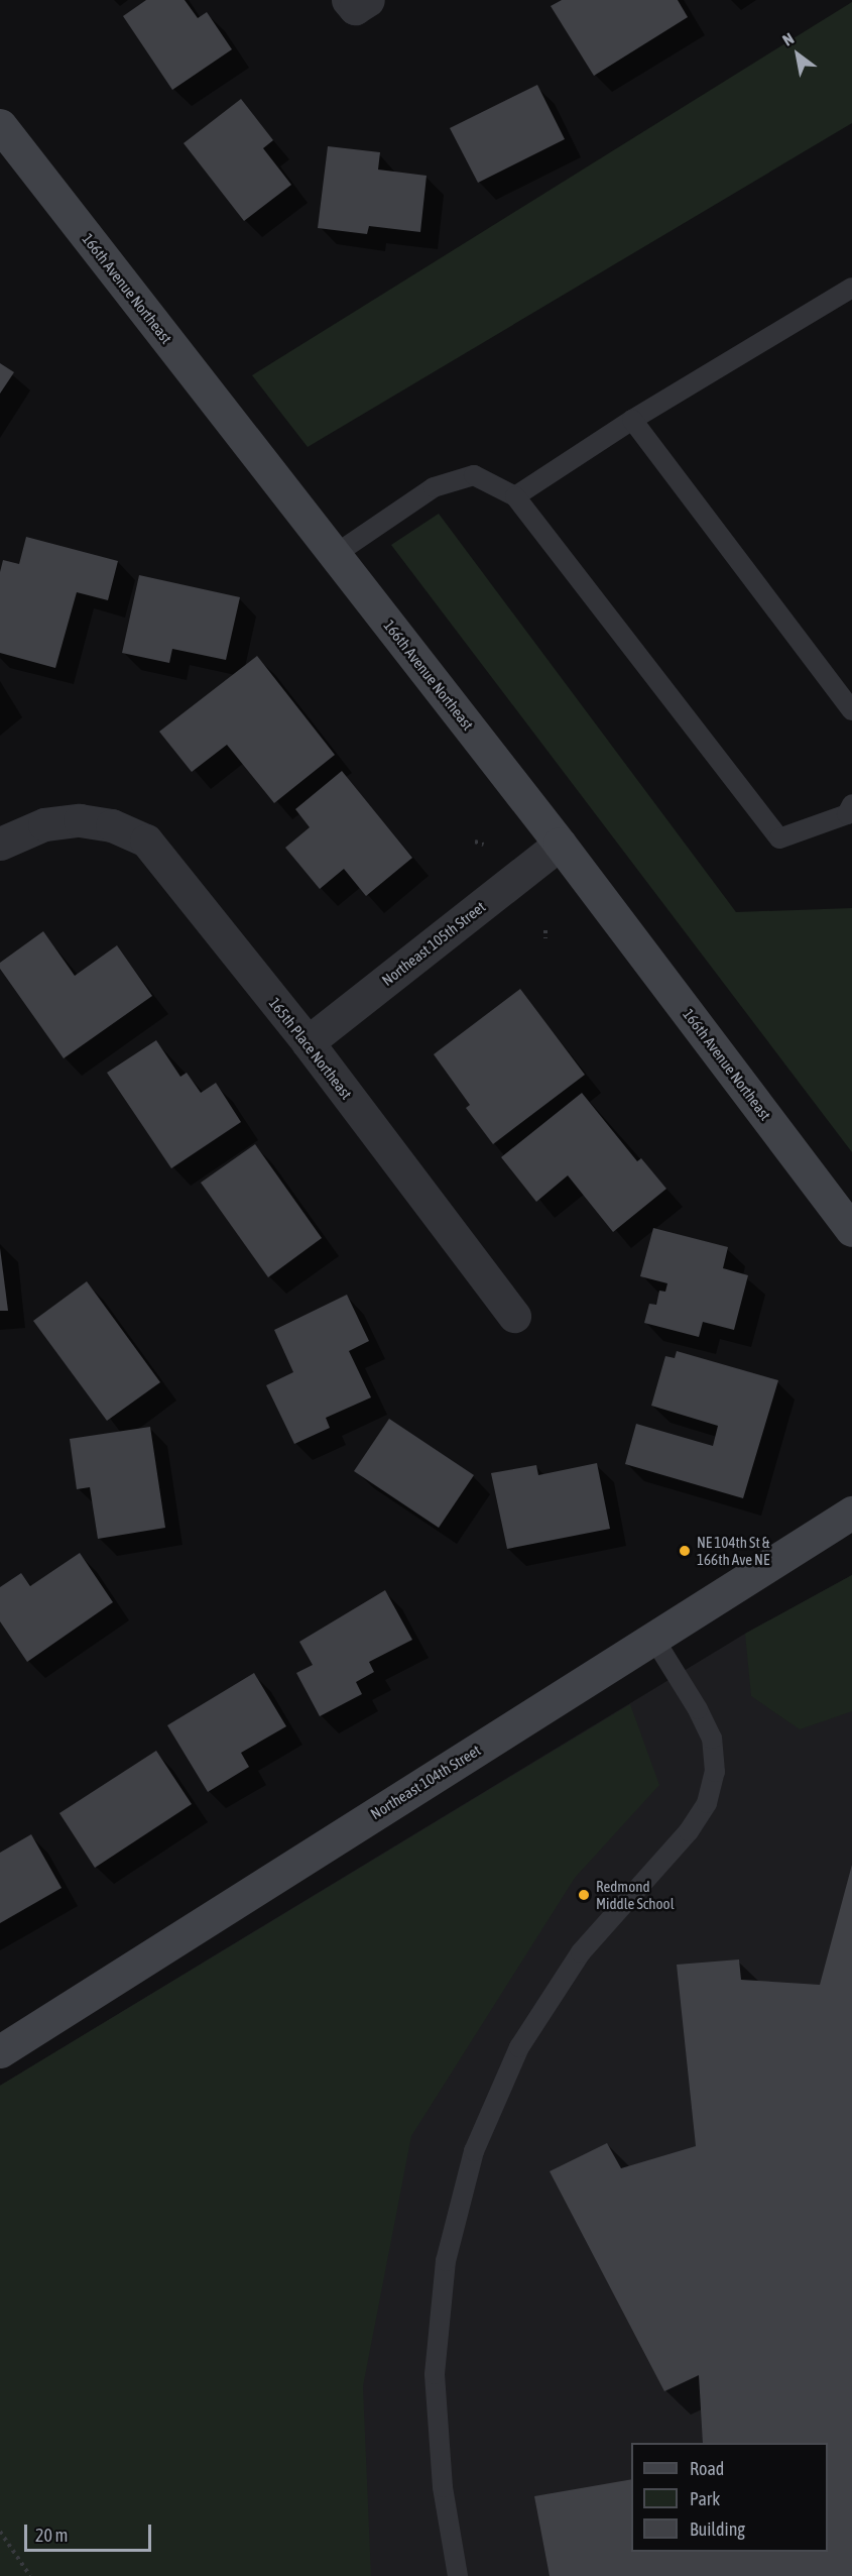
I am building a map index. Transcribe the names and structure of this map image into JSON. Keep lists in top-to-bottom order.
{
  "streets": {
    "street": [
      "166th Avenue Northeast",
      "Northeast 105th Street",
      "165th Place Northeast",
      "Northeast 104th Street"
    ]
  },
  "crossings": [
    ["166th Avenue Northeast", "Northeast 105th Street"],
    ["Northeast 105th Street", "165th Place Northeast"]
  ],
  "places": ["NE 104th St & 166th Ave NE", "Redmond Middle School"],
  "legend": ["Road", "Park", "Building"],
  "scale_bar": "20 m",
  "north": "top left"
}
